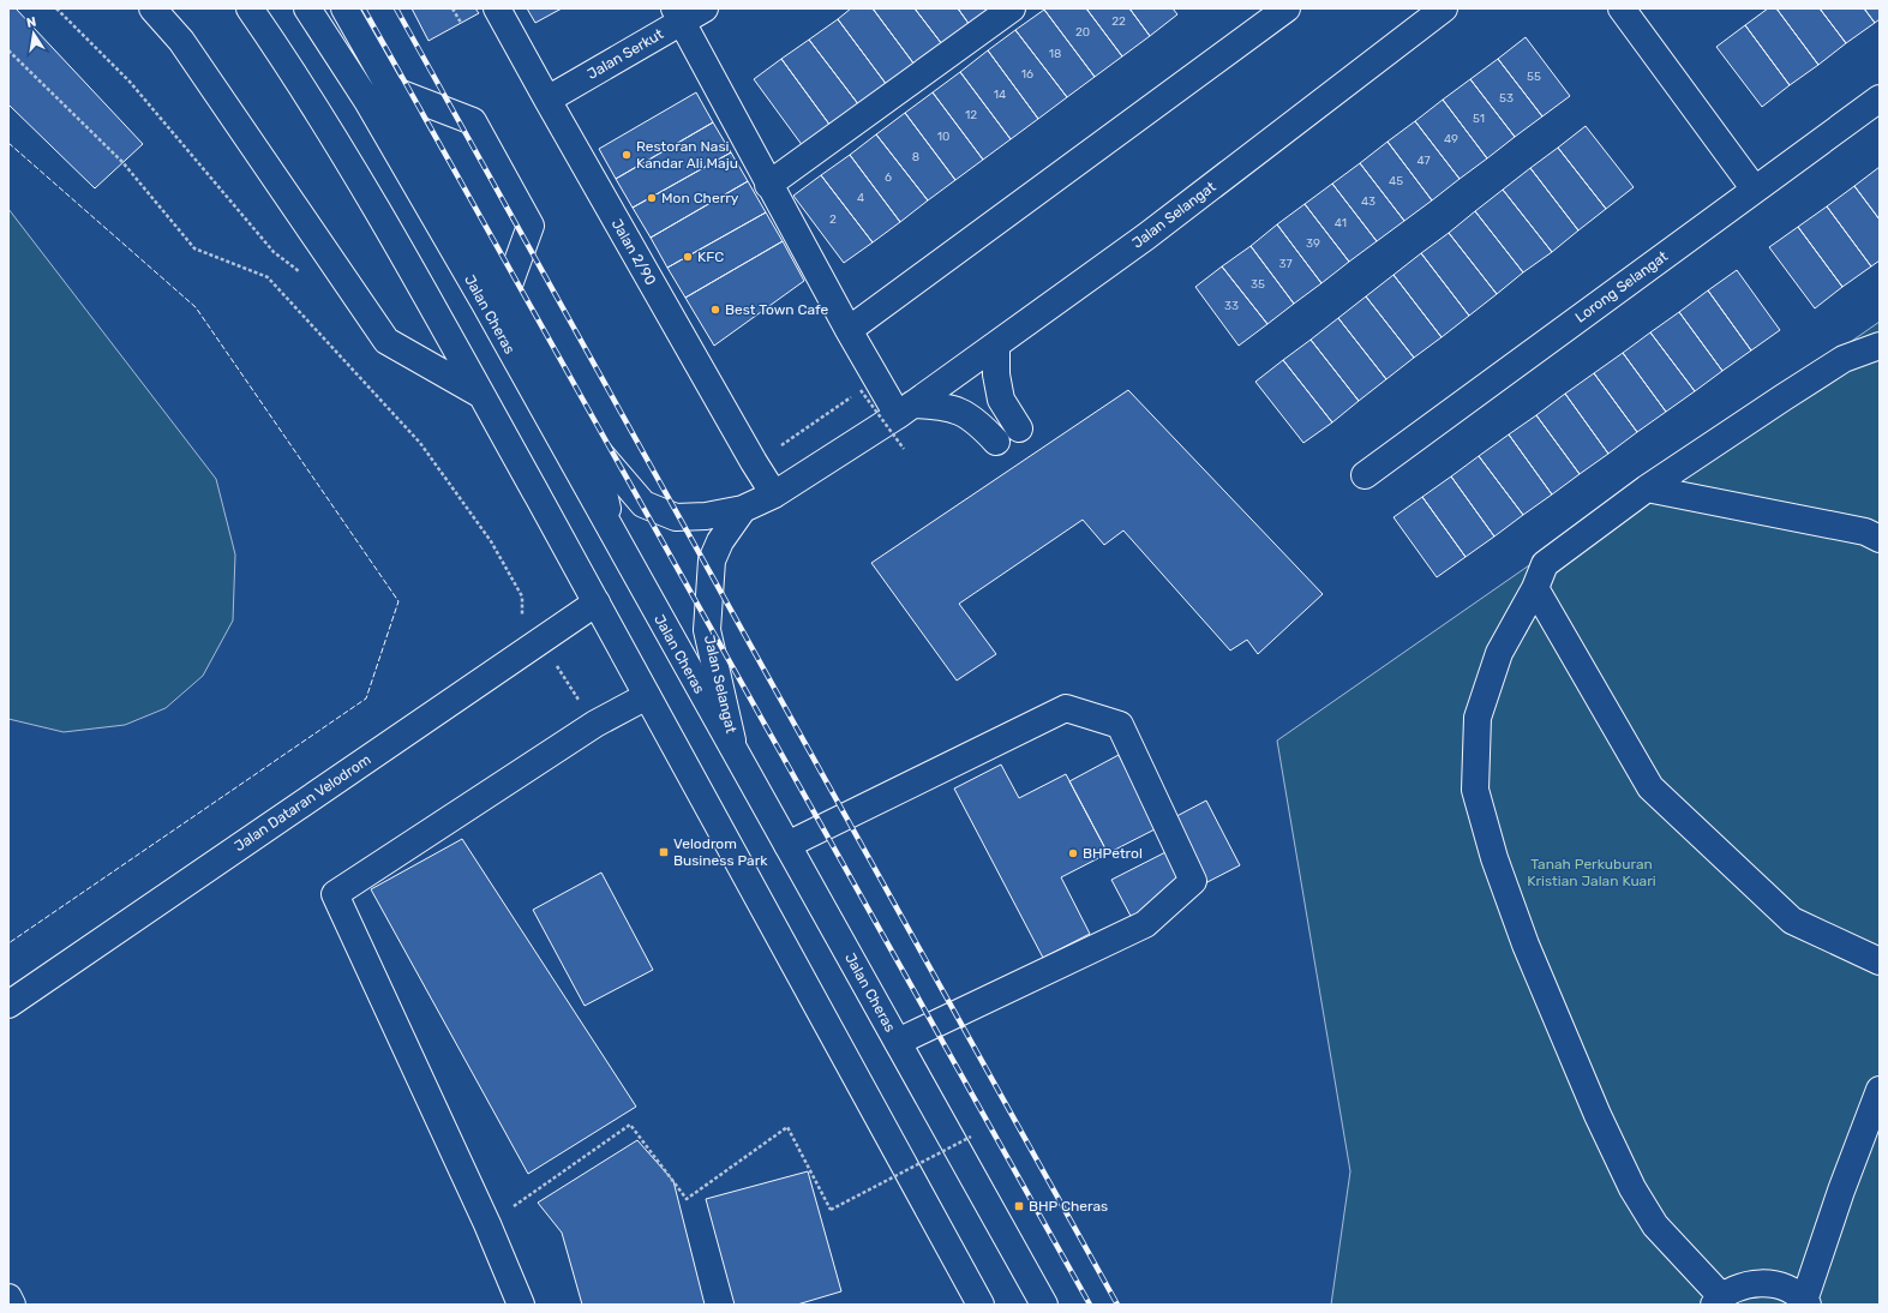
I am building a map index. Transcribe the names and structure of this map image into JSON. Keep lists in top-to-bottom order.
{
  "streets": {
    "main road": [
      "Jalan Serkut",
      "Jalan Selangat",
      "Jalan 2/90",
      "Lorong Selangat",
      "Jalan Cheras",
      "Jalan Dataran Velodrom"
    ]
  },
  "crossings": [
    ["Jalan Serkut", "Jalan 2/90"],
    ["Jalan Selangat", "Jalan 2/90"],
    ["Jalan Selangat", "Jalan Cheras"]
  ],
  "parks": ["Tanah Perkuburan Kristian Jalan Kuari"],
  "places": {
    "other": [
      "Restoran Nasi Kandar Ali Maju",
      "Mon Cherry",
      "KFC",
      "Best Town Cafe",
      "BHPetrol"
    ],
    "transit": ["Velodrom Business Park", "BHP Cheras"]
  },
  "house_numbers": [
    "22",
    "20",
    "18",
    "16",
    "55",
    "14",
    "53",
    "12",
    "51",
    "10",
    "49",
    "8",
    "47",
    "6",
    "45",
    "4",
    "43",
    "2",
    "41",
    "39",
    "37",
    "35",
    "33"
  ],
  "north": "top"
}
